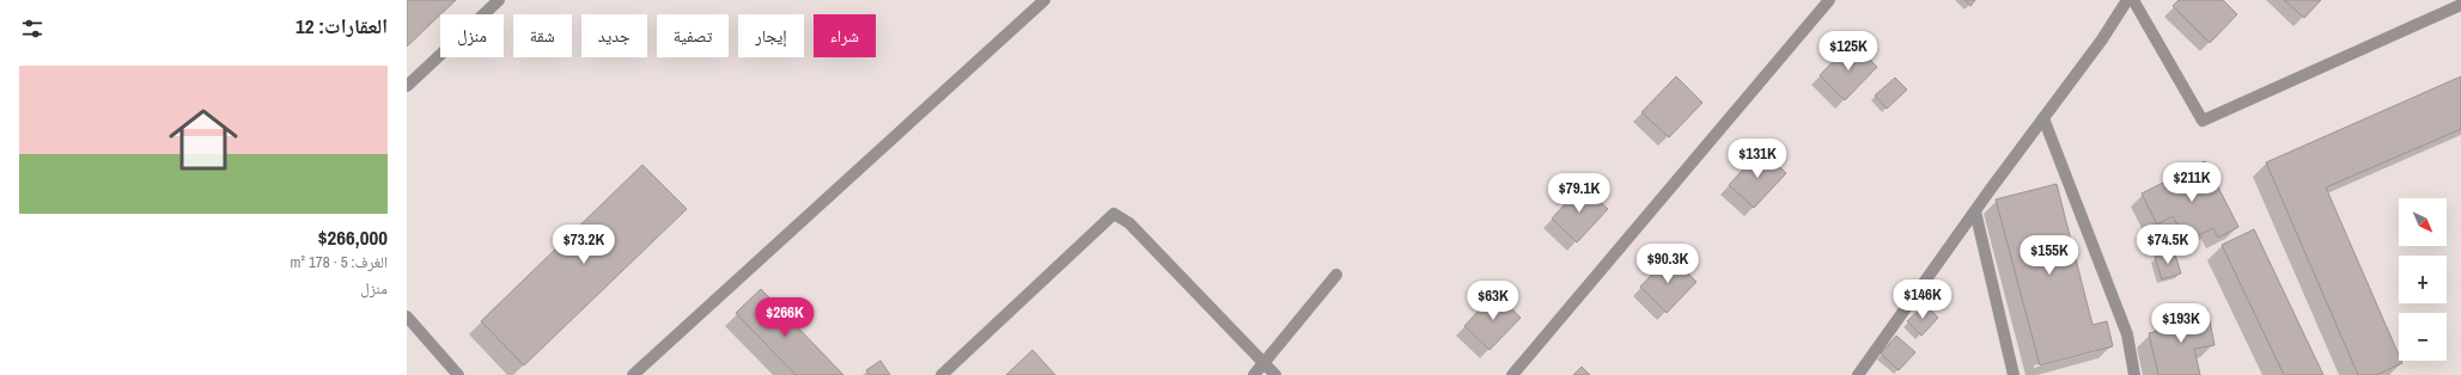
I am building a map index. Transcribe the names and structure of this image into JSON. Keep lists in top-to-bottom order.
{
  "north": "bottom right",
  "page": {
    "heading": "العقارات: 12",
    "chip": [
      "شراء",
      "إيجار",
      "تصفية",
      "جديد",
      "شقة",
      "منزل"
    ],
    "price": [
      "$125K",
      "$131K",
      "$211K",
      "$79.1K",
      "$73.2K",
      "$74.5K",
      "$155K",
      "$90.3K",
      "$146K",
      "$63K",
      "$266K",
      "$193K"
    ],
    "list": [
      {
        "name": "$266,000",
        "note": "الغرف: 5 · 178 m² · منزل"
      }
    ],
    "map_buttons": ["+", "−"]
  }
}
